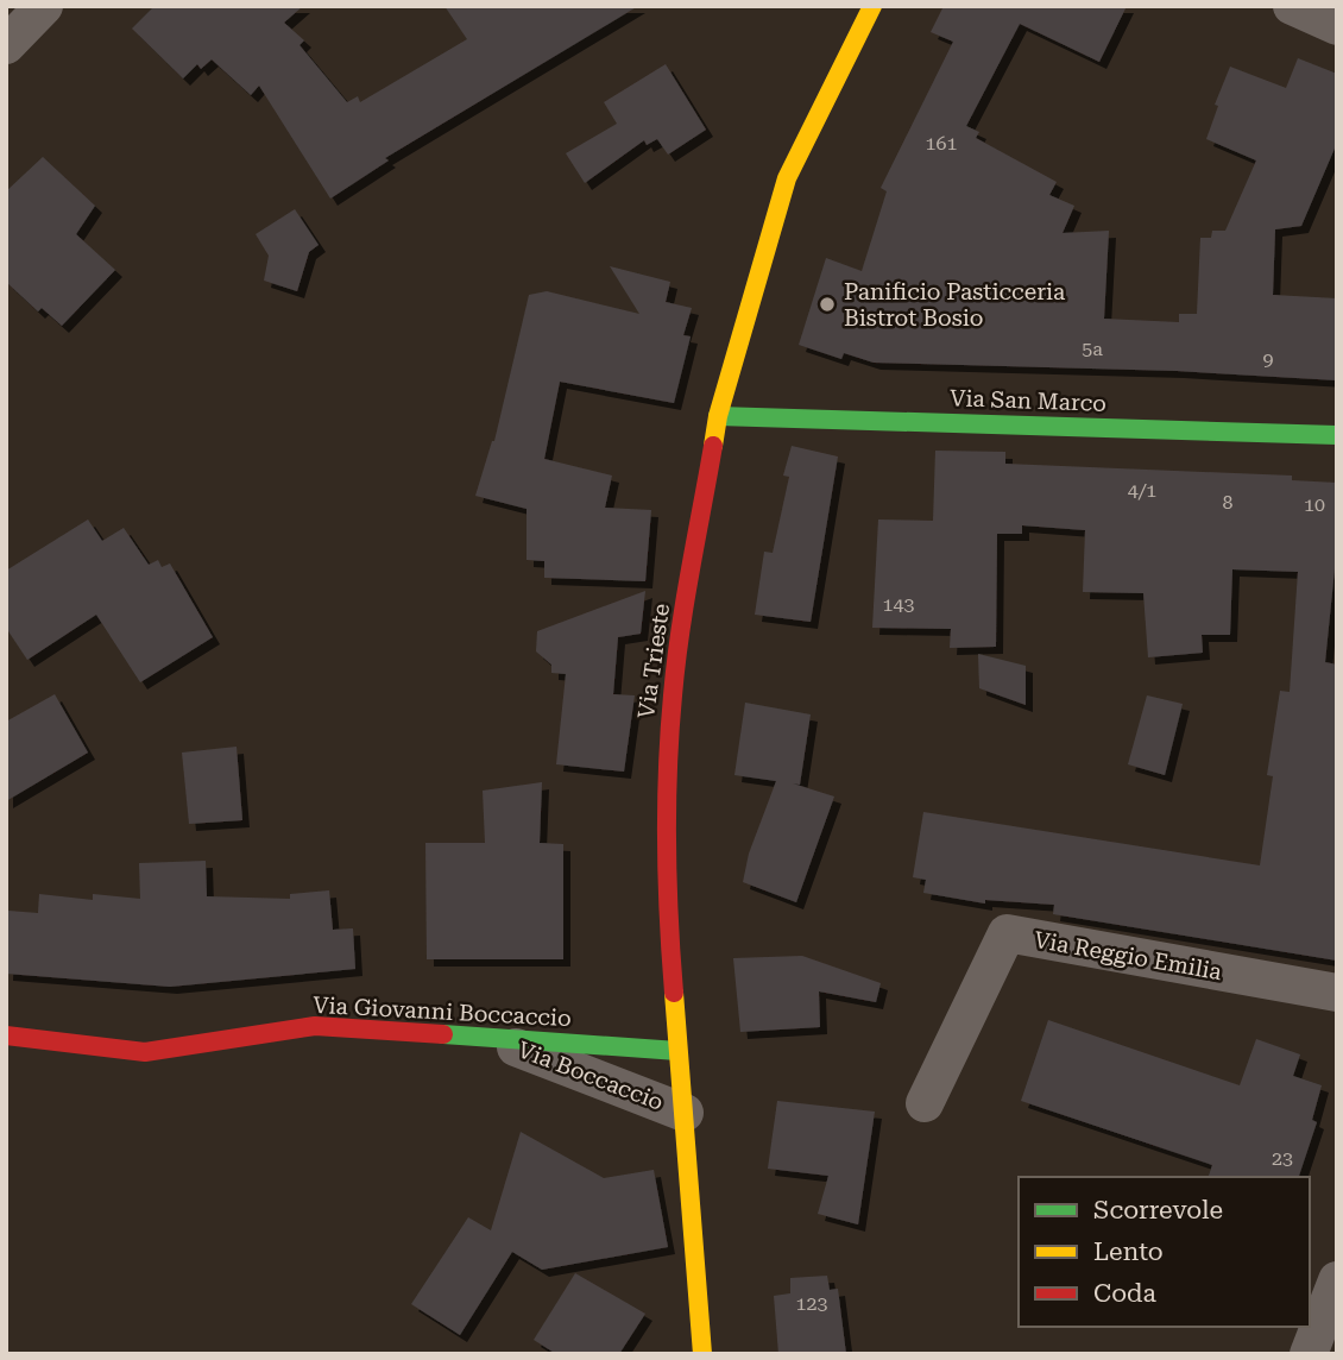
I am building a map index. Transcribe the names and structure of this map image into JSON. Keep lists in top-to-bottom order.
{
  "streets": {
    "street": [
      "Via San Marco",
      "Via Trieste",
      "Via Reggio Emilia",
      "Via Giovanni Boccaccio",
      "Via Boccaccio"
    ]
  },
  "crossings": [
    ["Via San Marco", "Via Trieste"],
    ["Via Trieste", "Via Giovanni Boccaccio"],
    ["Via Trieste", "Via Boccaccio"],
    ["Via Giovanni Boccaccio", "Via Boccaccio"]
  ],
  "places": ["Panificio Pasticceria Bistrot Bosio"],
  "house_numbers": [
    "161",
    "5a",
    "9",
    "4/1",
    "8",
    "10",
    "143",
    "23",
    "123"
  ],
  "legend": ["Scorrevole", "Lento", "Coda"]
}
